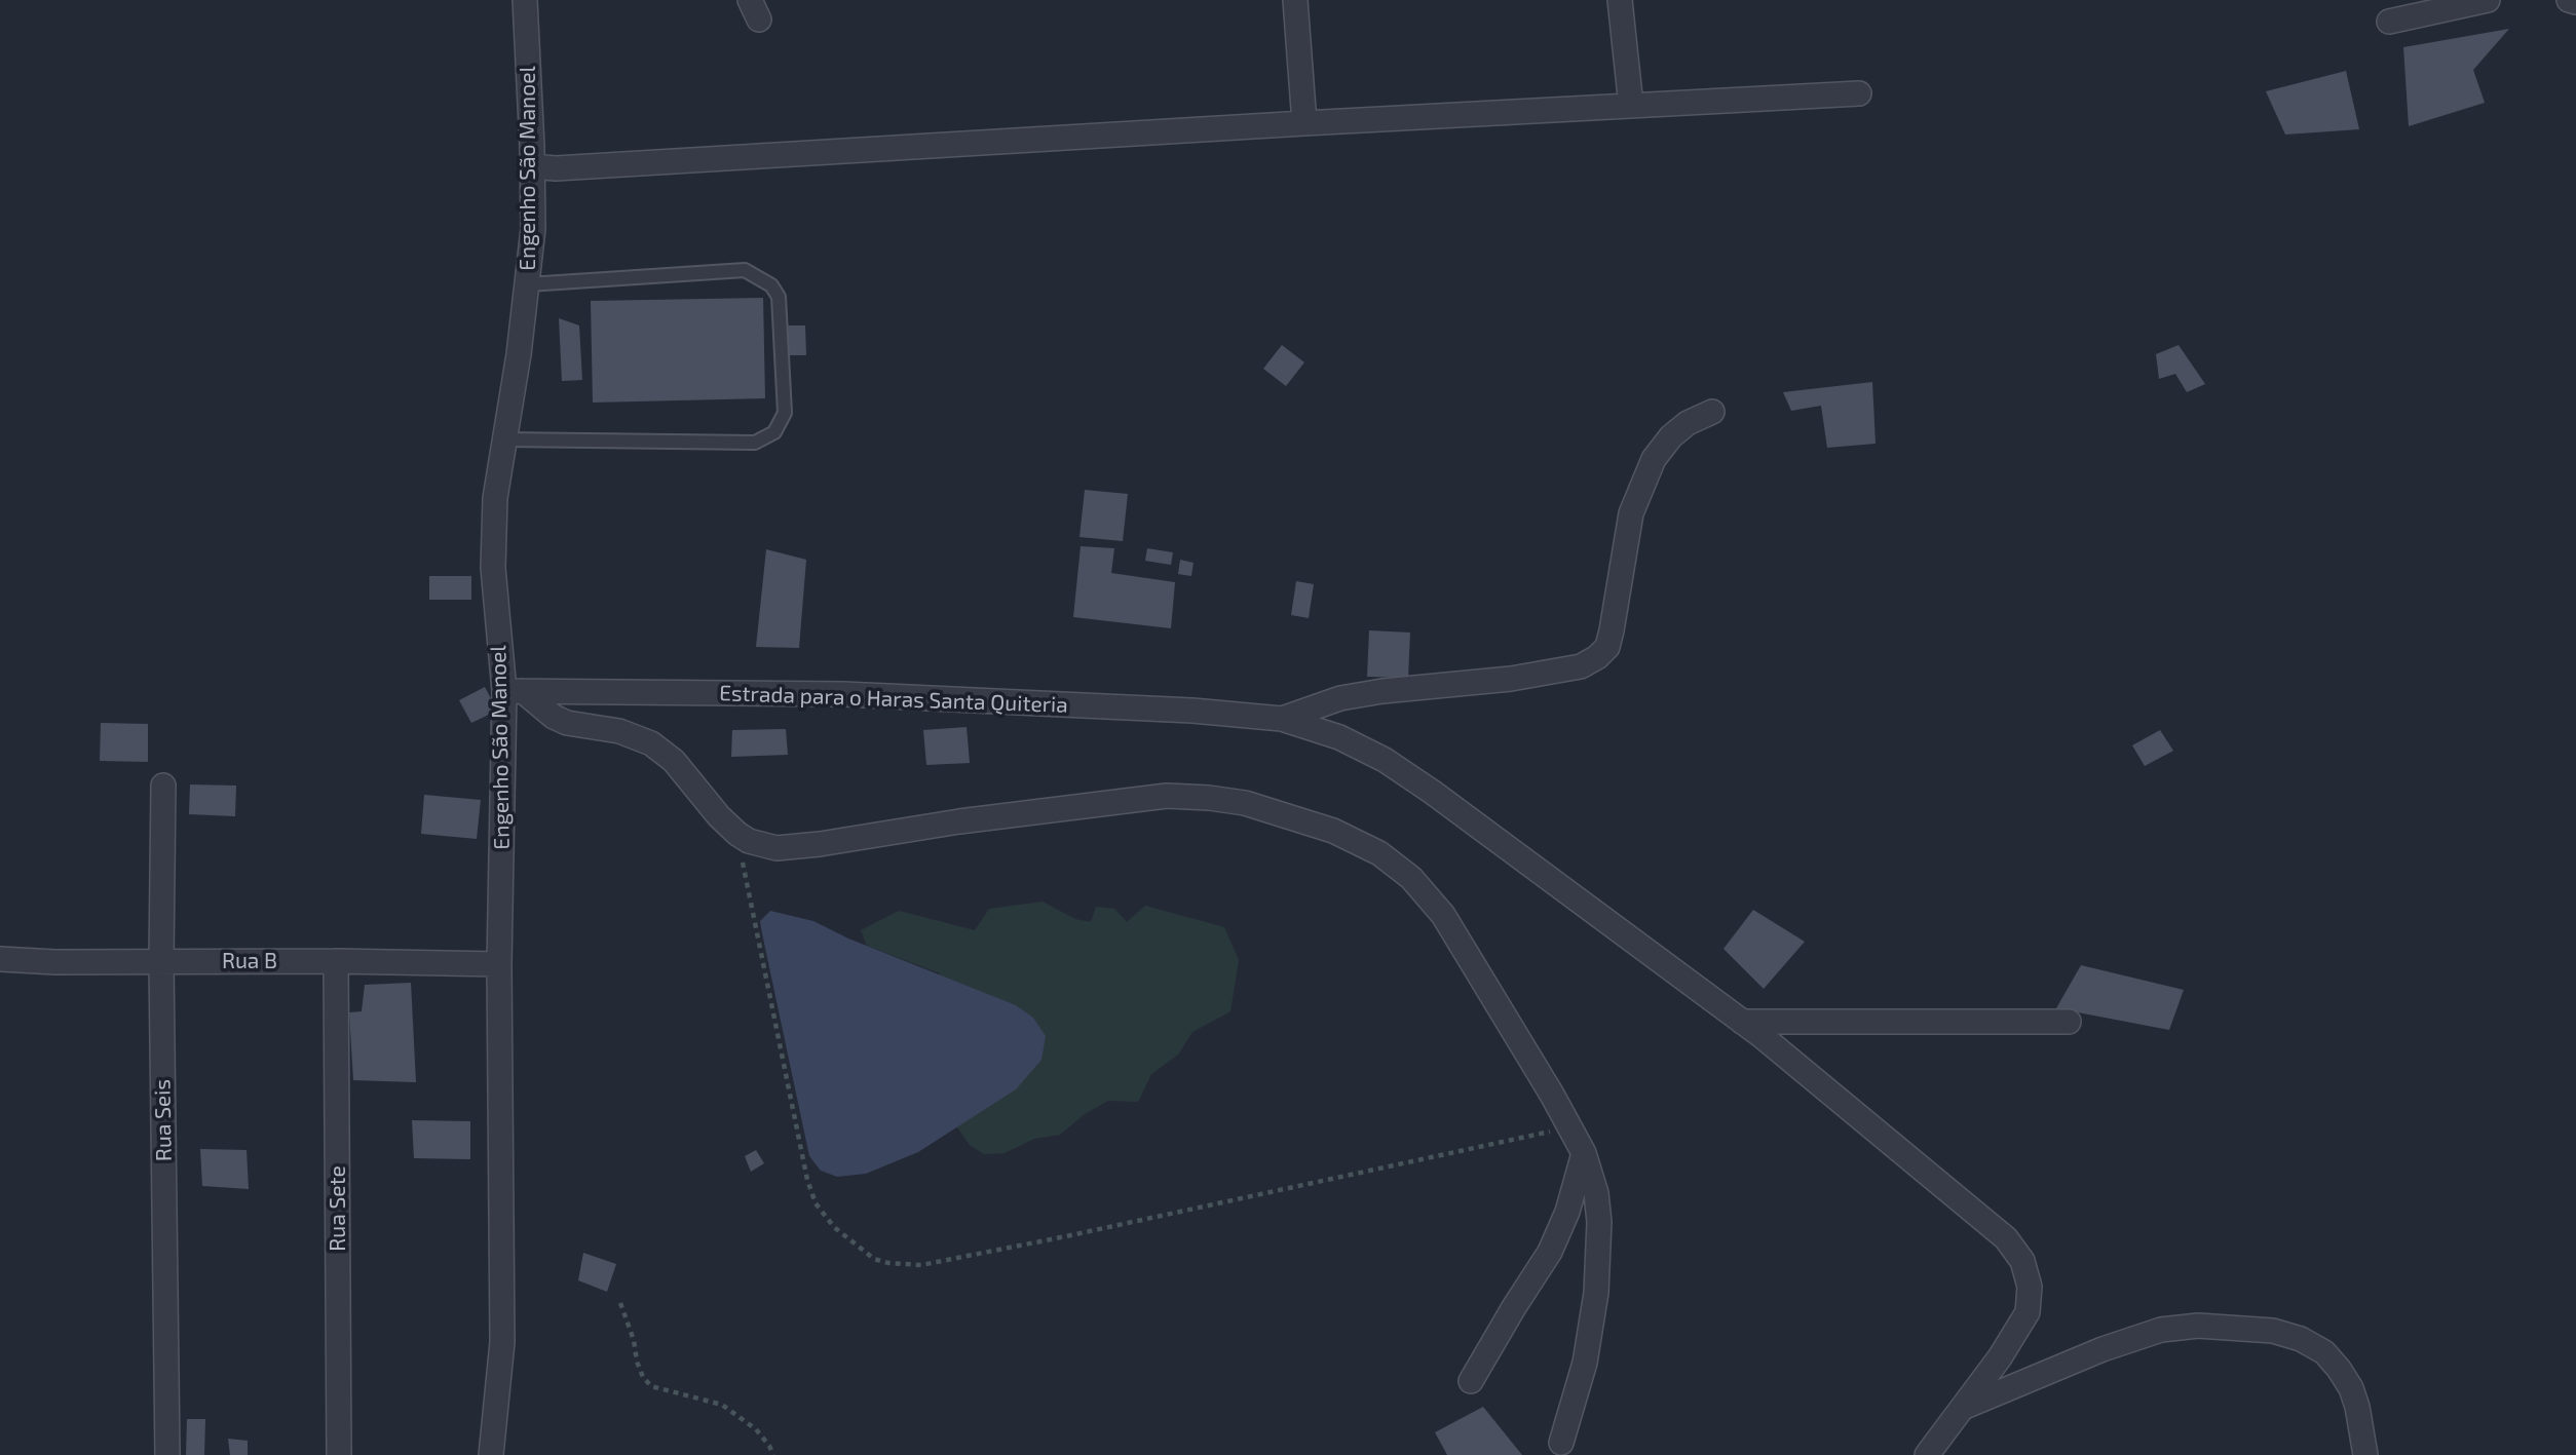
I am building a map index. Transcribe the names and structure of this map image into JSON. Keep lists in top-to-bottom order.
{
  "streets": {
    "street": [
      "Engenho São Manoel",
      "Estrada para o Haras Santa Quiteria",
      "Rua B",
      "Rua Seis",
      "Rua Sete"
    ]
  },
  "crossings": [
    ["Engenho São Manoel", "Estrada para o Haras Santa Quiteria"],
    ["Engenho São Manoel", "Rua B"],
    ["Rua B", "Rua Seis"],
    ["Rua B", "Rua Sete"]
  ]
}
